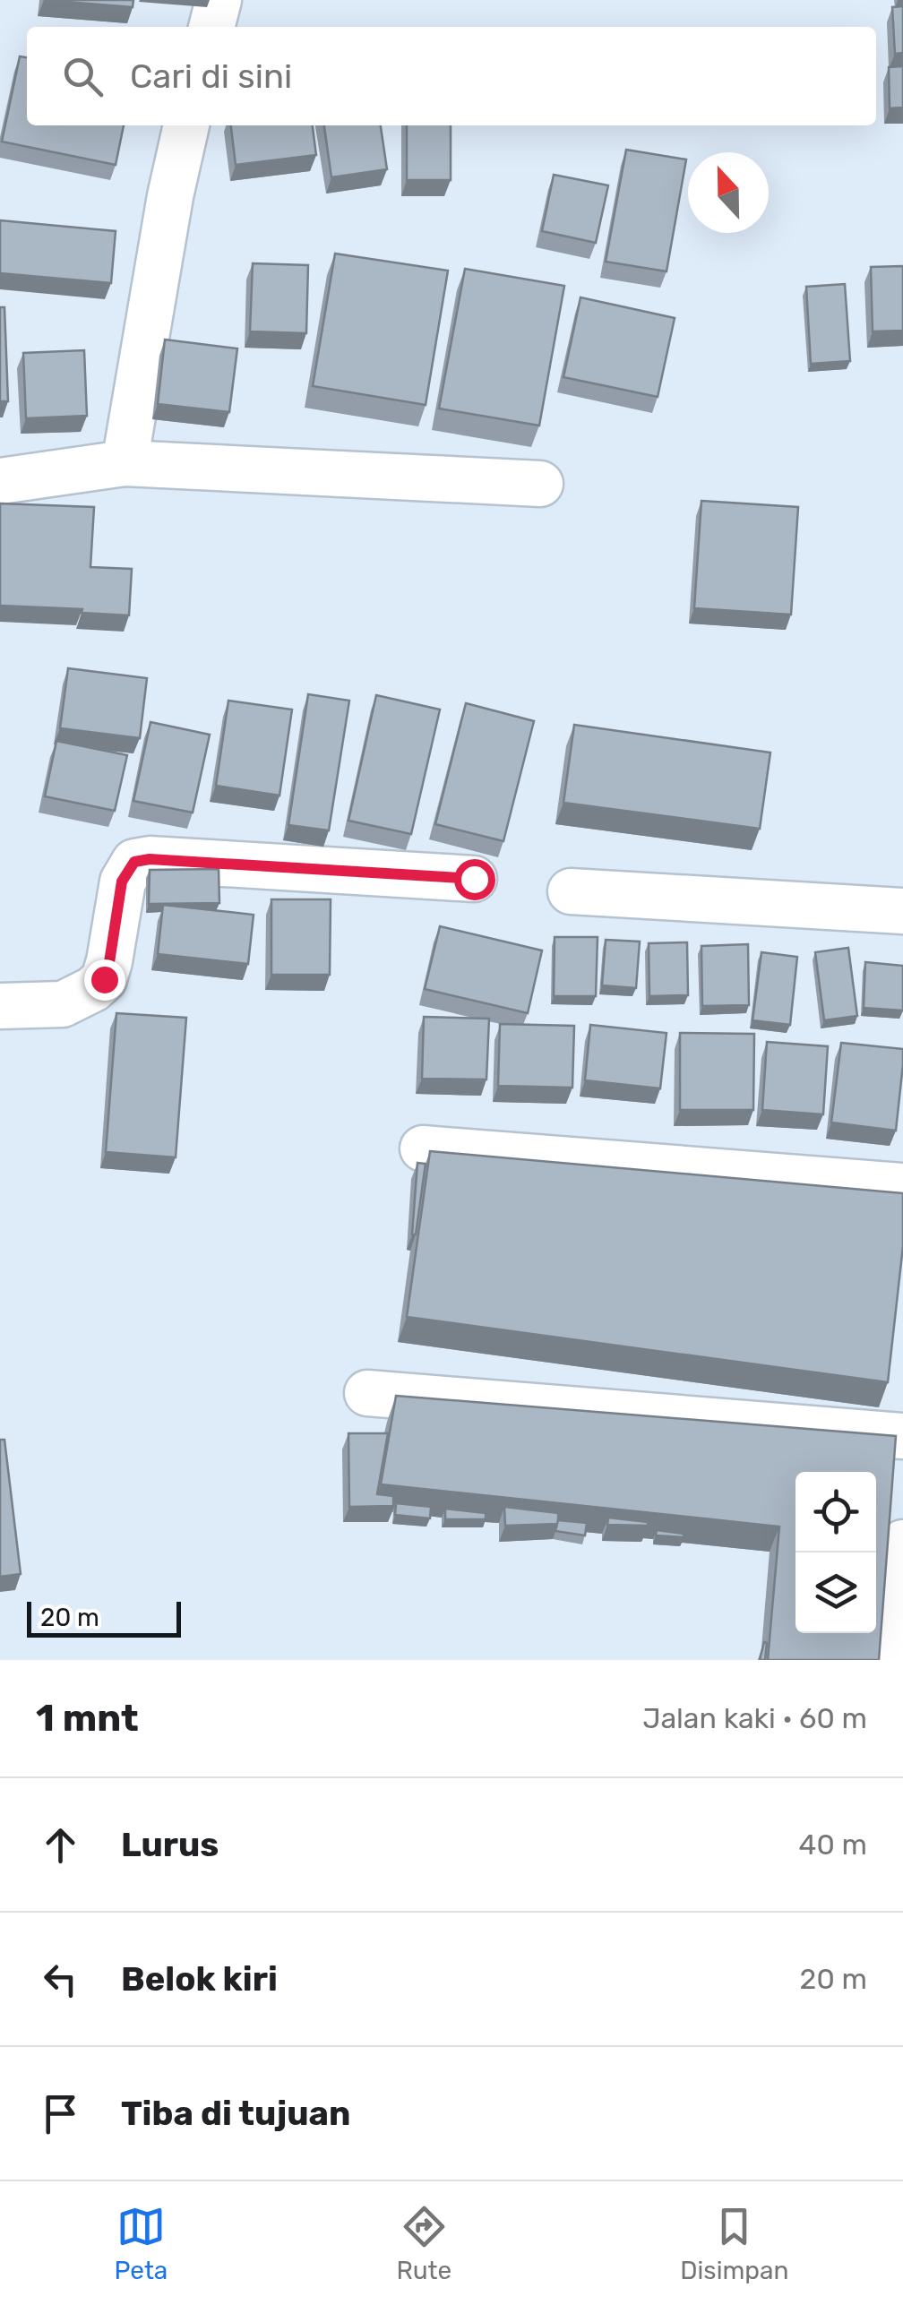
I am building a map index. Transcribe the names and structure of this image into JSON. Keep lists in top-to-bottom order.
{
  "scale_bar": "20 m",
  "north": "top",
  "page": {
    "search": "Cari di sini",
    "scale": "20 m",
    "heading": ["1 mnt", "Jalan kaki · 60 m"],
    "list": [
      ["Lurus", "40 m"],
      ["Belok kiri", "20 m"],
      "Tiba di tujuan"
    ],
    "nav": ["Peta", "Rute", "Disimpan"]
  }
}
